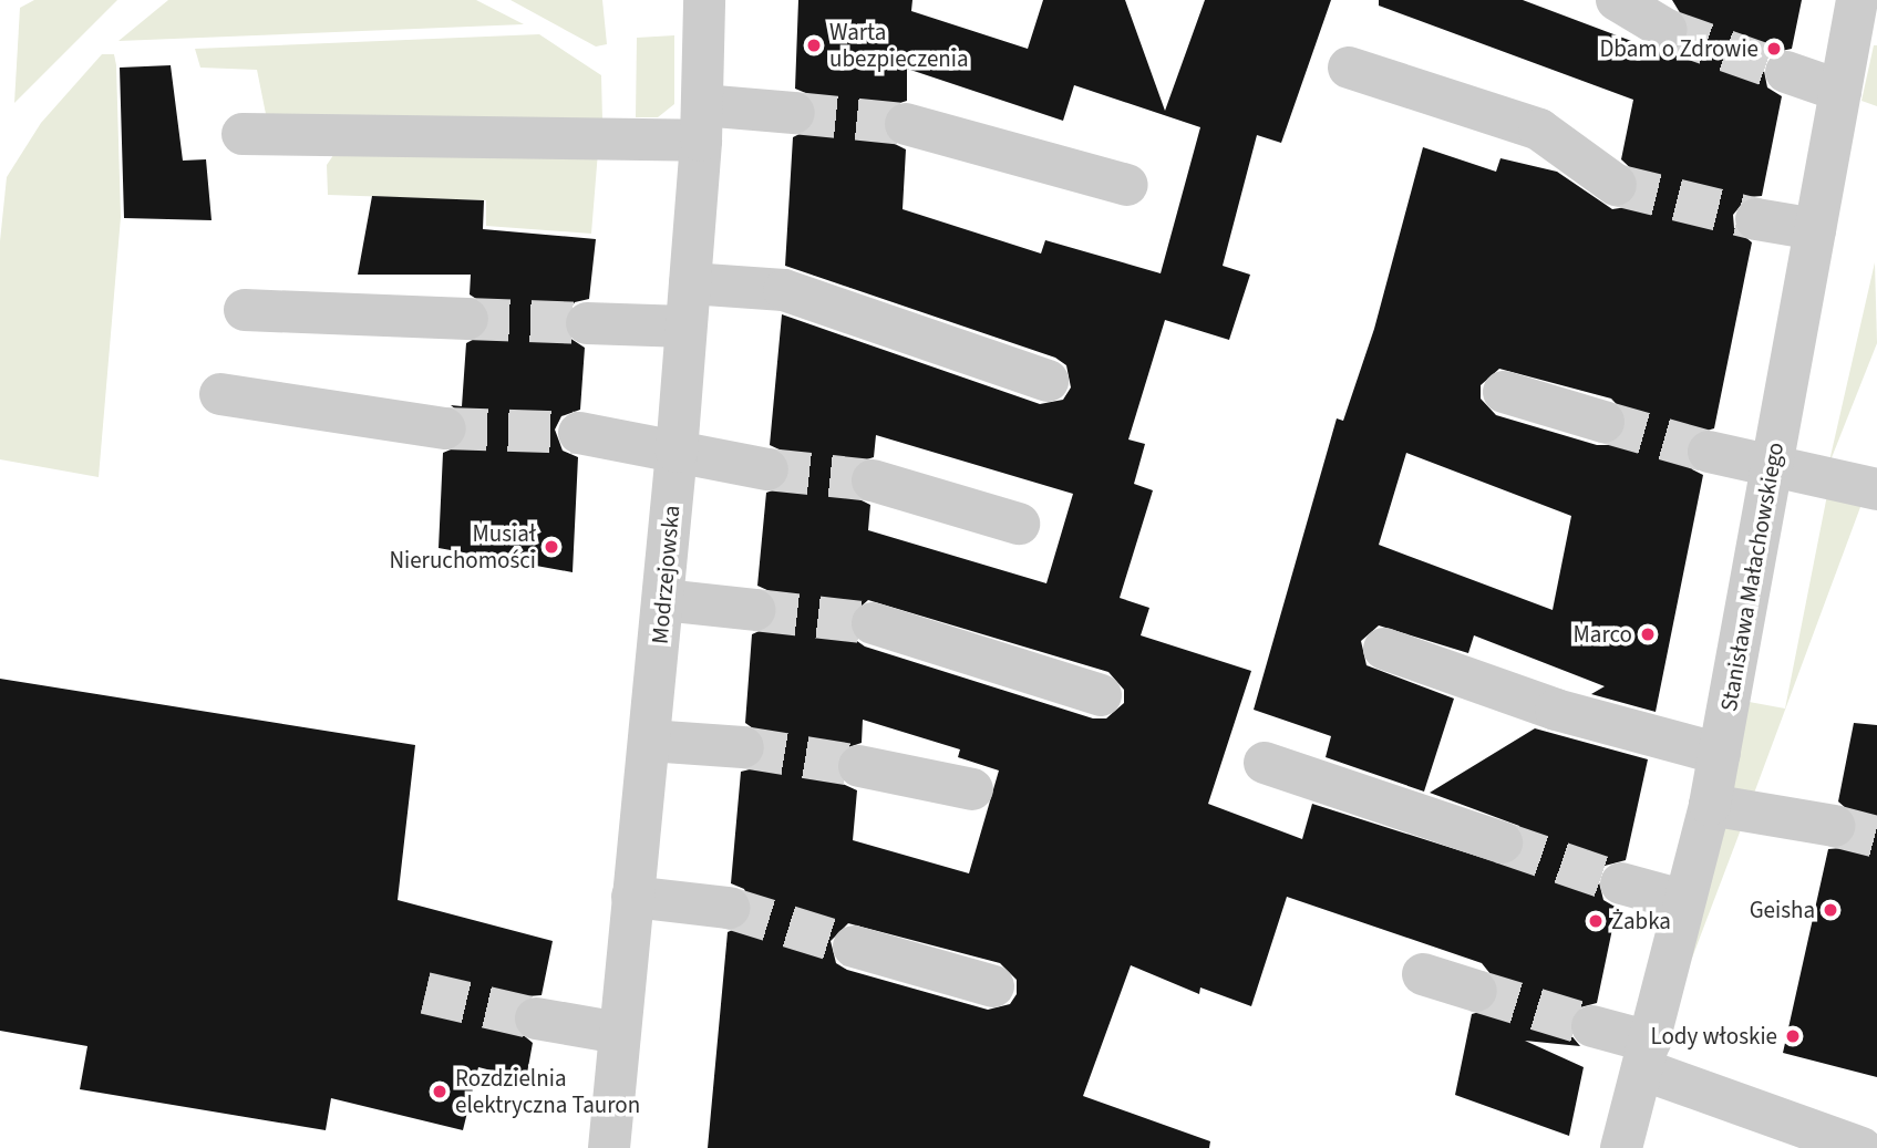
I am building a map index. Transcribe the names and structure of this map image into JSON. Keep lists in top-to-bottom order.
{
  "streets": {
    "street": ["Modrzejowska", "Stanisława Małachowskiego"]
  },
  "places": [
    "Warta ubezpieczenia",
    "Dbam o Zdrowie",
    "Musiał Nieruchomości",
    "Marco",
    "Geisha",
    "Żabka",
    "Lody włoskie",
    "Rozdzielnia elektryczna Tauron"
  ]
}
